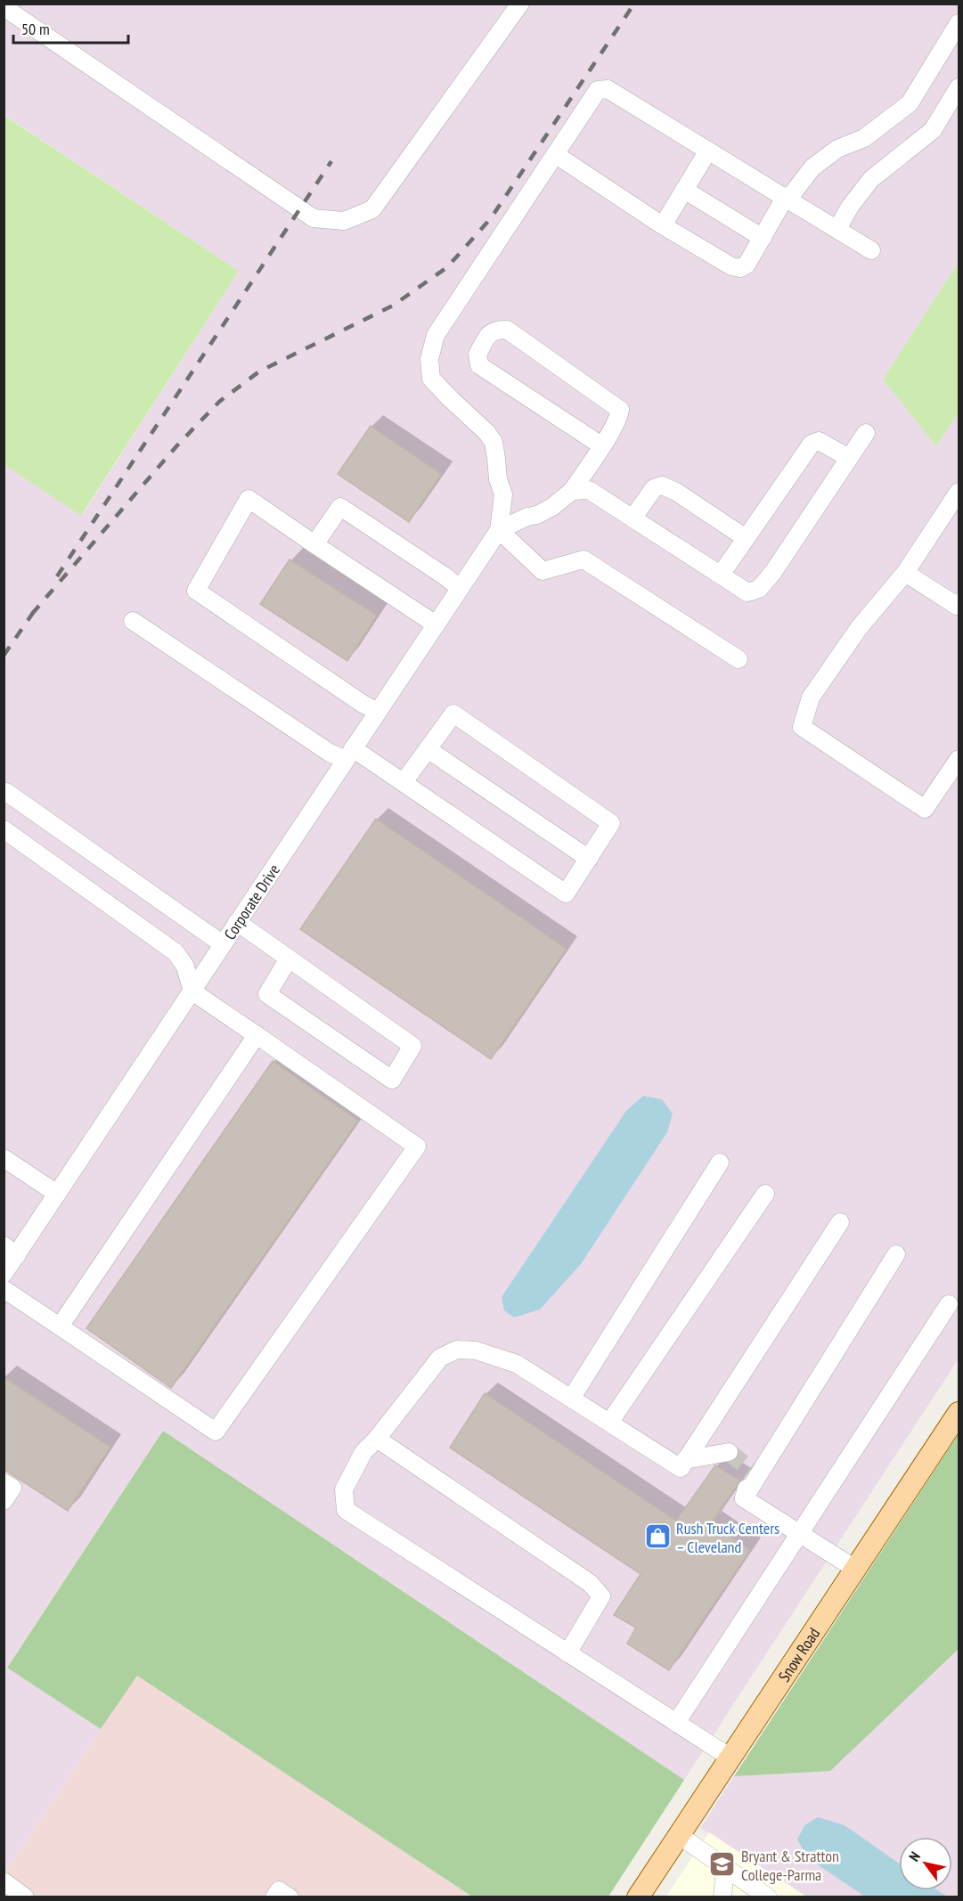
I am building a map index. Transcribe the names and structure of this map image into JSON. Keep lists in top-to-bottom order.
{
  "streets": {
    "main road": ["Snow Road"],
    "street": ["Corporate Drive"]
  },
  "places": {
    "shop": ["Rush Truck Centers – Cleveland"],
    "school or university": ["Bryant & Stratton College-Parma"]
  },
  "scale_bar": "50 m",
  "north": "top left"
}
